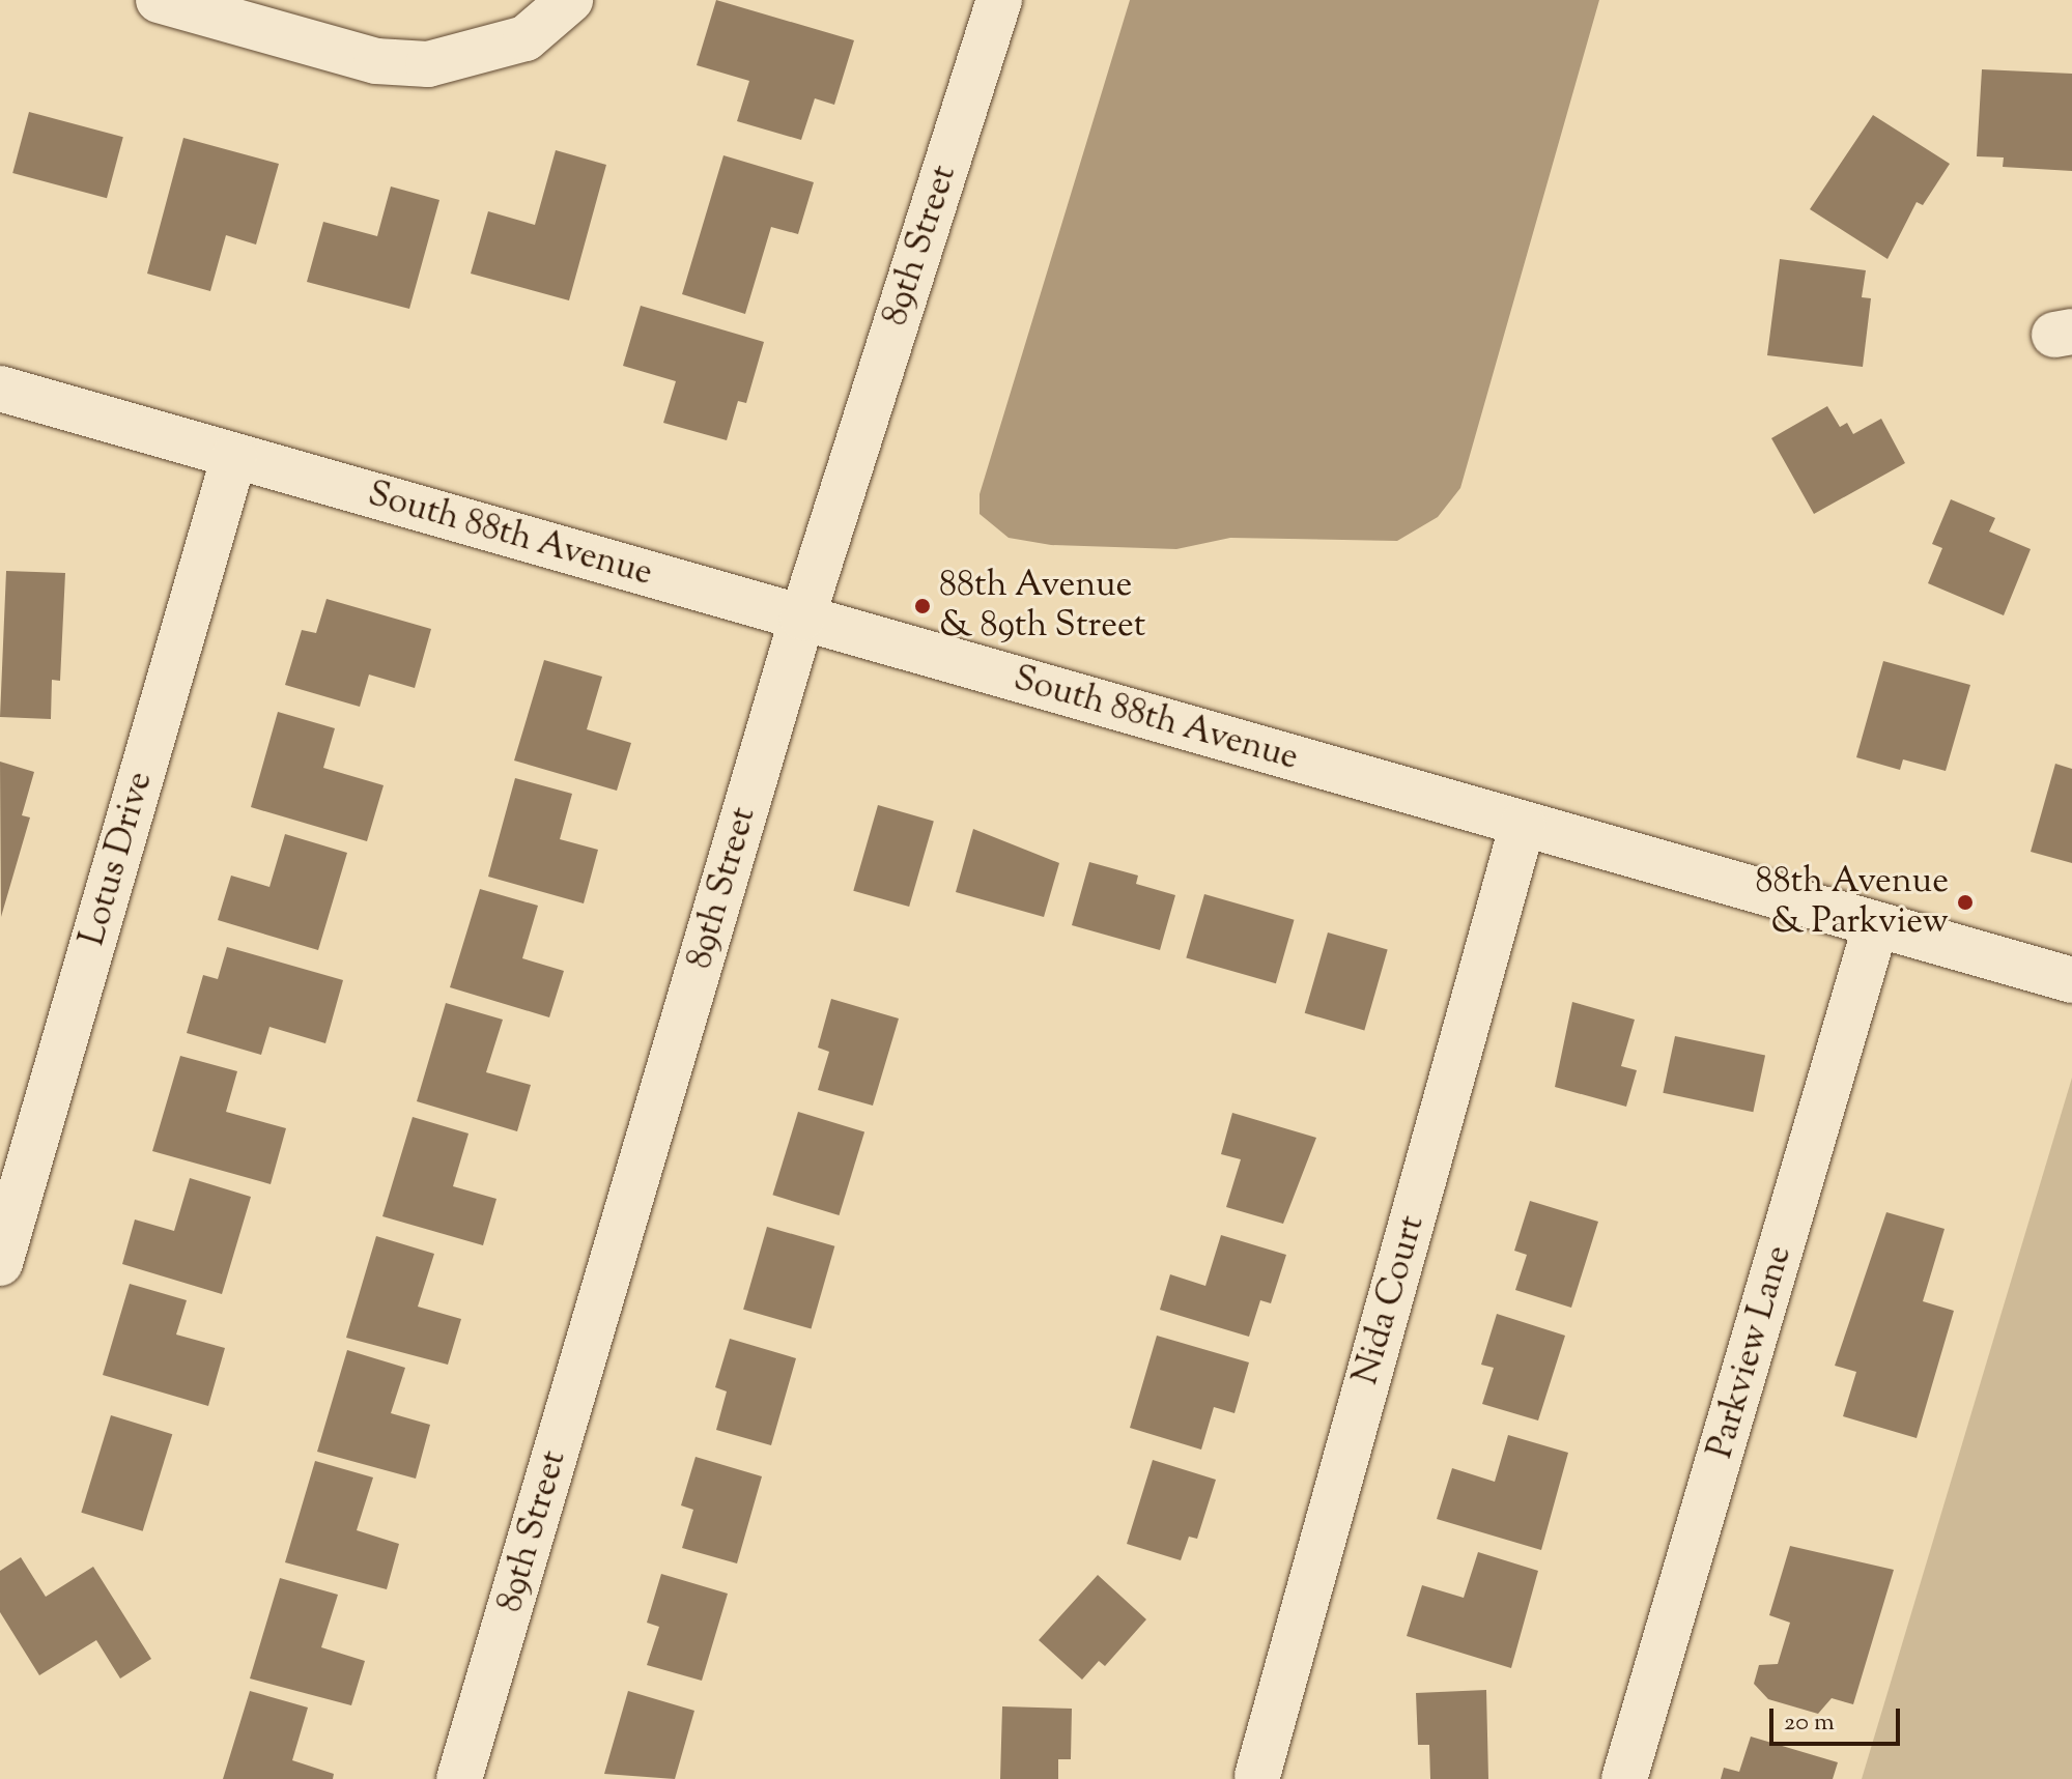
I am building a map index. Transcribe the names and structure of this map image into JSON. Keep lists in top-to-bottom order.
{
  "streets": {
    "street": [
      "89th Street",
      "South 88th Avenue",
      "Lotus Drive",
      "Nida Court",
      "Parkview Lane"
    ]
  },
  "crossings": [
    ["89th Street", "South 88th Avenue"],
    ["South 88th Avenue", "Lotus Drive"],
    ["South 88th Avenue", "Nida Court"],
    ["South 88th Avenue", "Parkview Lane"]
  ],
  "places": ["88th Avenue & 89th Street", "88th Avenue & Parkview"],
  "scale_bar": "20 m"
}
